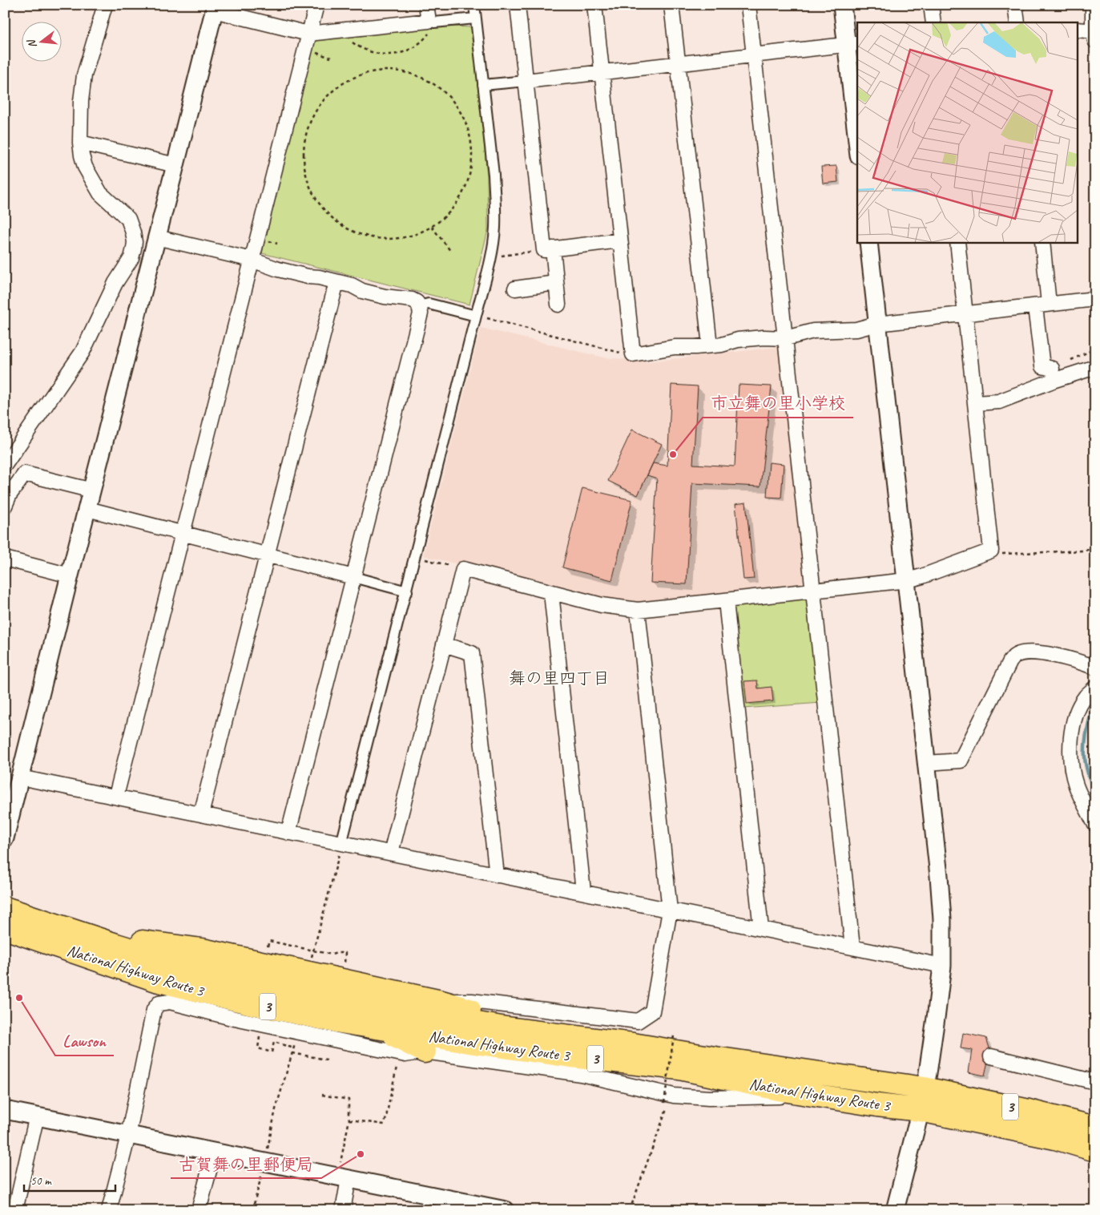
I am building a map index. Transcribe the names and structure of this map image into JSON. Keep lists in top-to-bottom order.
{
  "streets": {
    "highway": ["National Highway Route 3", "3"]
  },
  "districts": ["舞の里四丁目"],
  "places": ["市立舞の里小学校", "Lawson", "古賀舞の里郵便局"],
  "scale_bar": "50 m",
  "north": "left"
}
